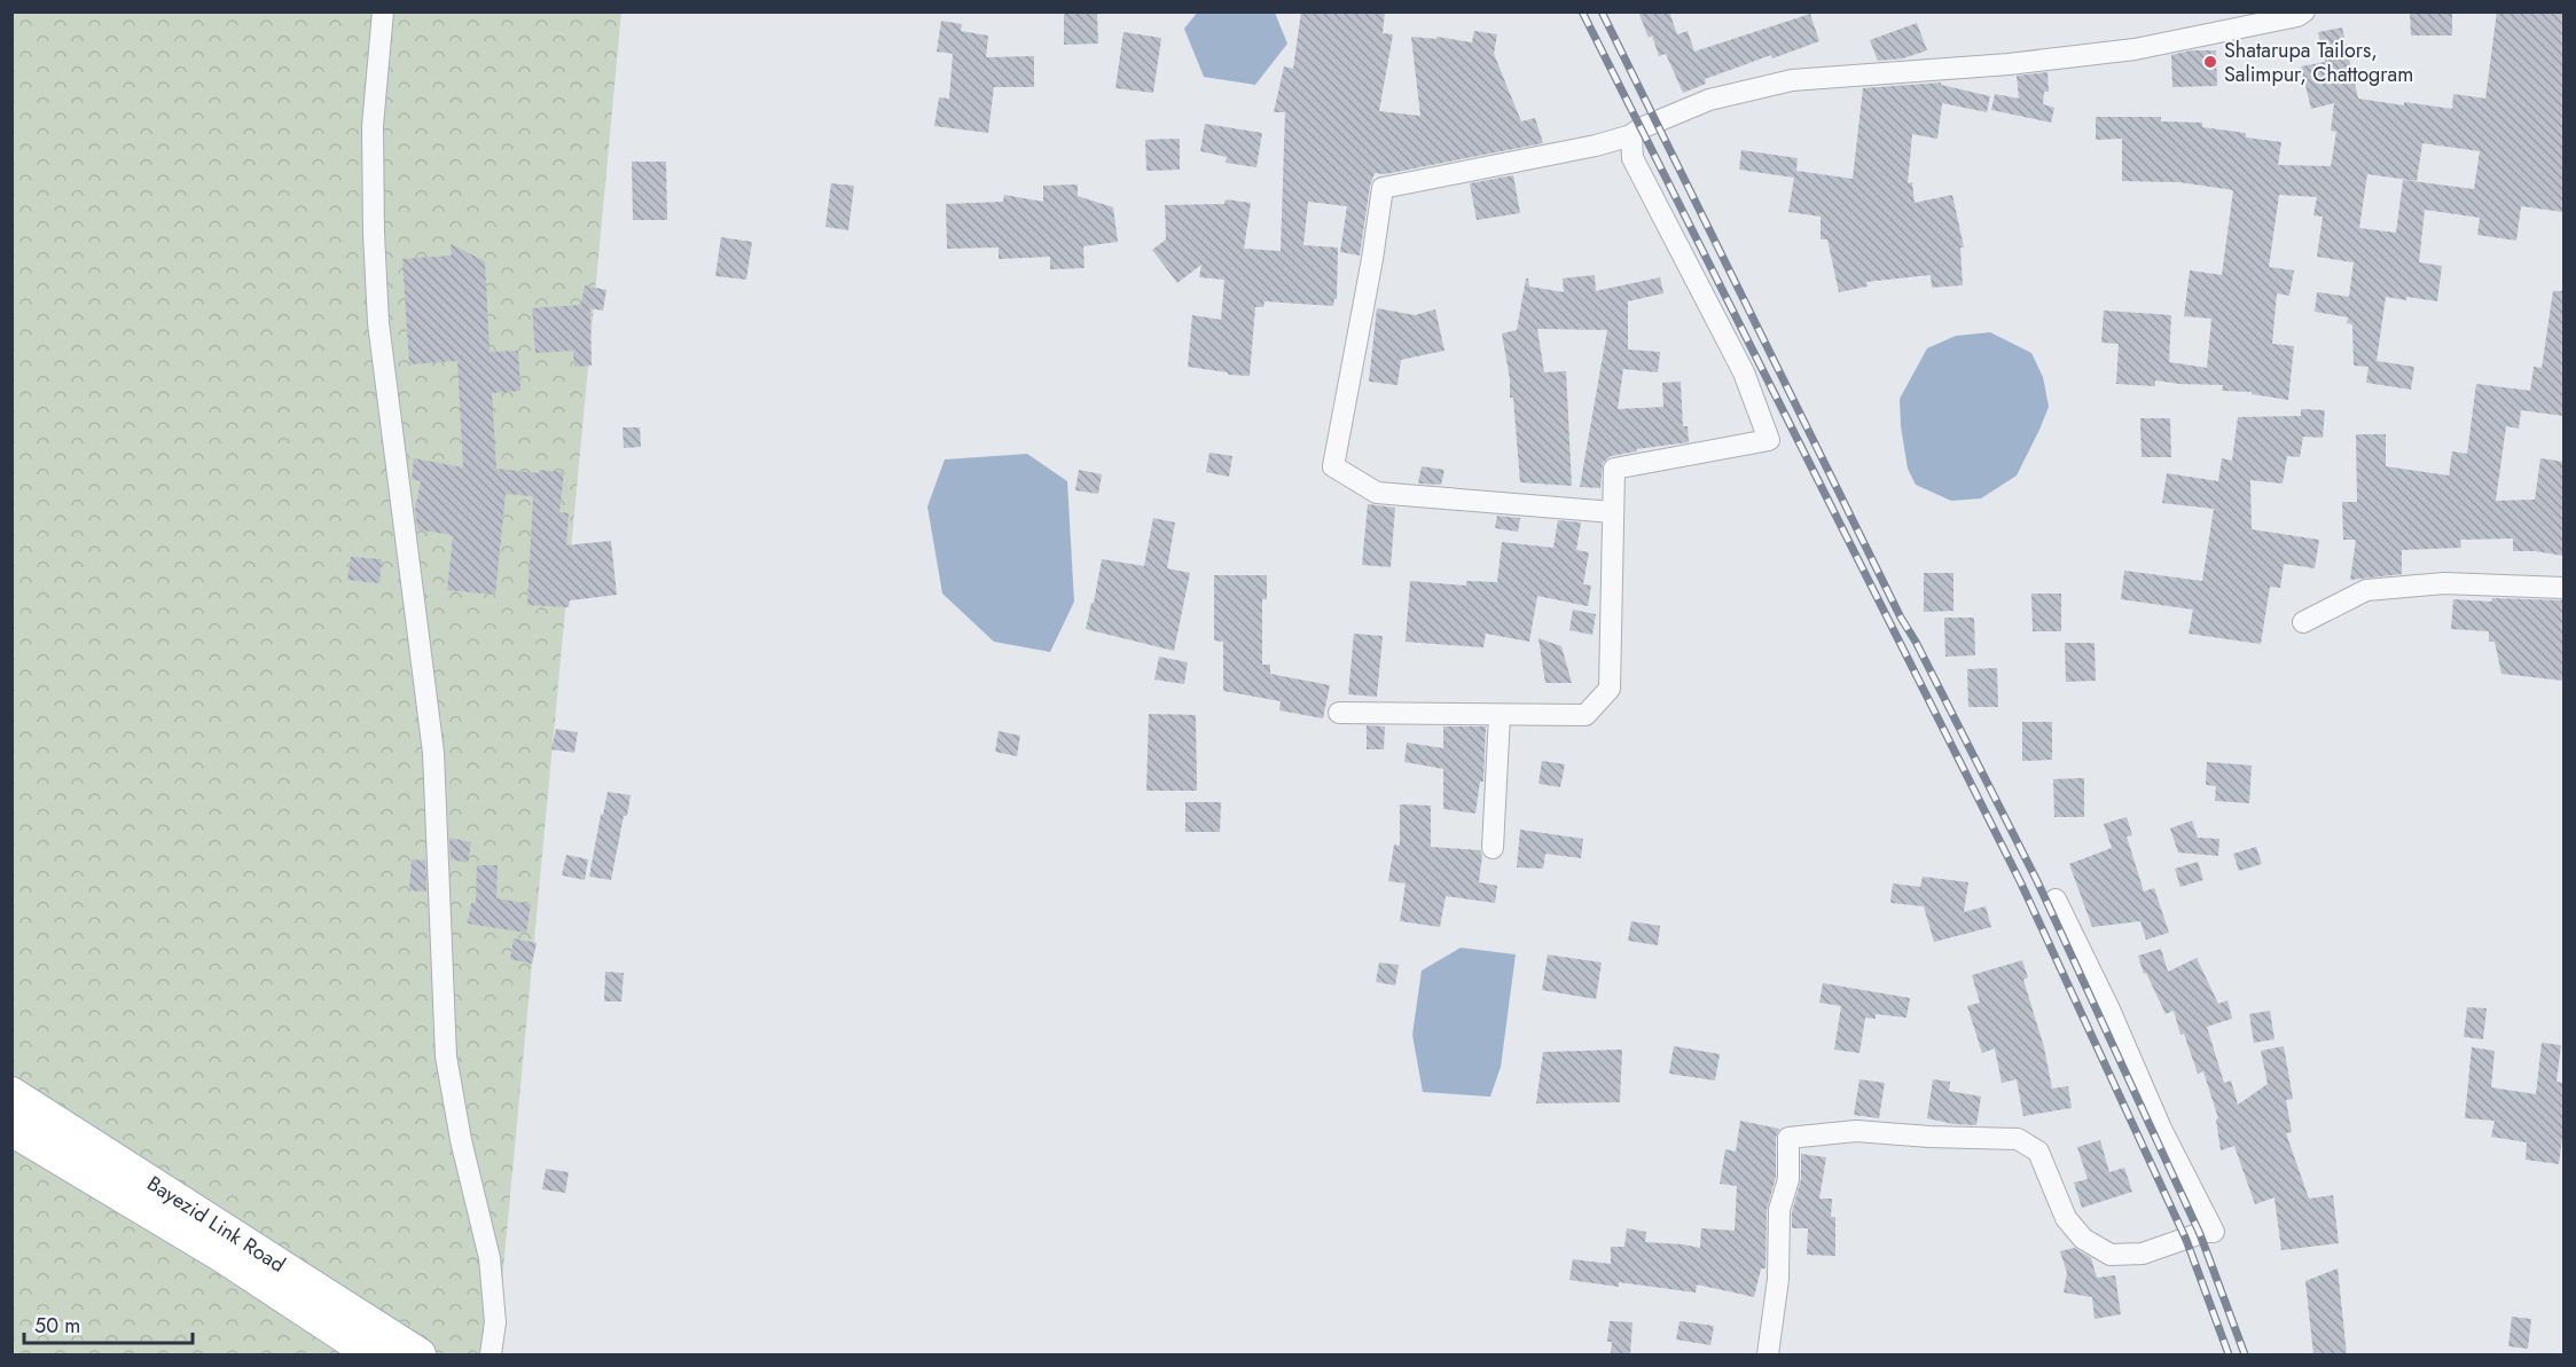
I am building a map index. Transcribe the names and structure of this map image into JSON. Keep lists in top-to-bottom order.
{
  "streets": {
    "main road": ["Bayezid Link Road"]
  },
  "places": ["Shatarupa Tailors, Salimpur, Chattogram"],
  "scale_bar": "50 m"
}
